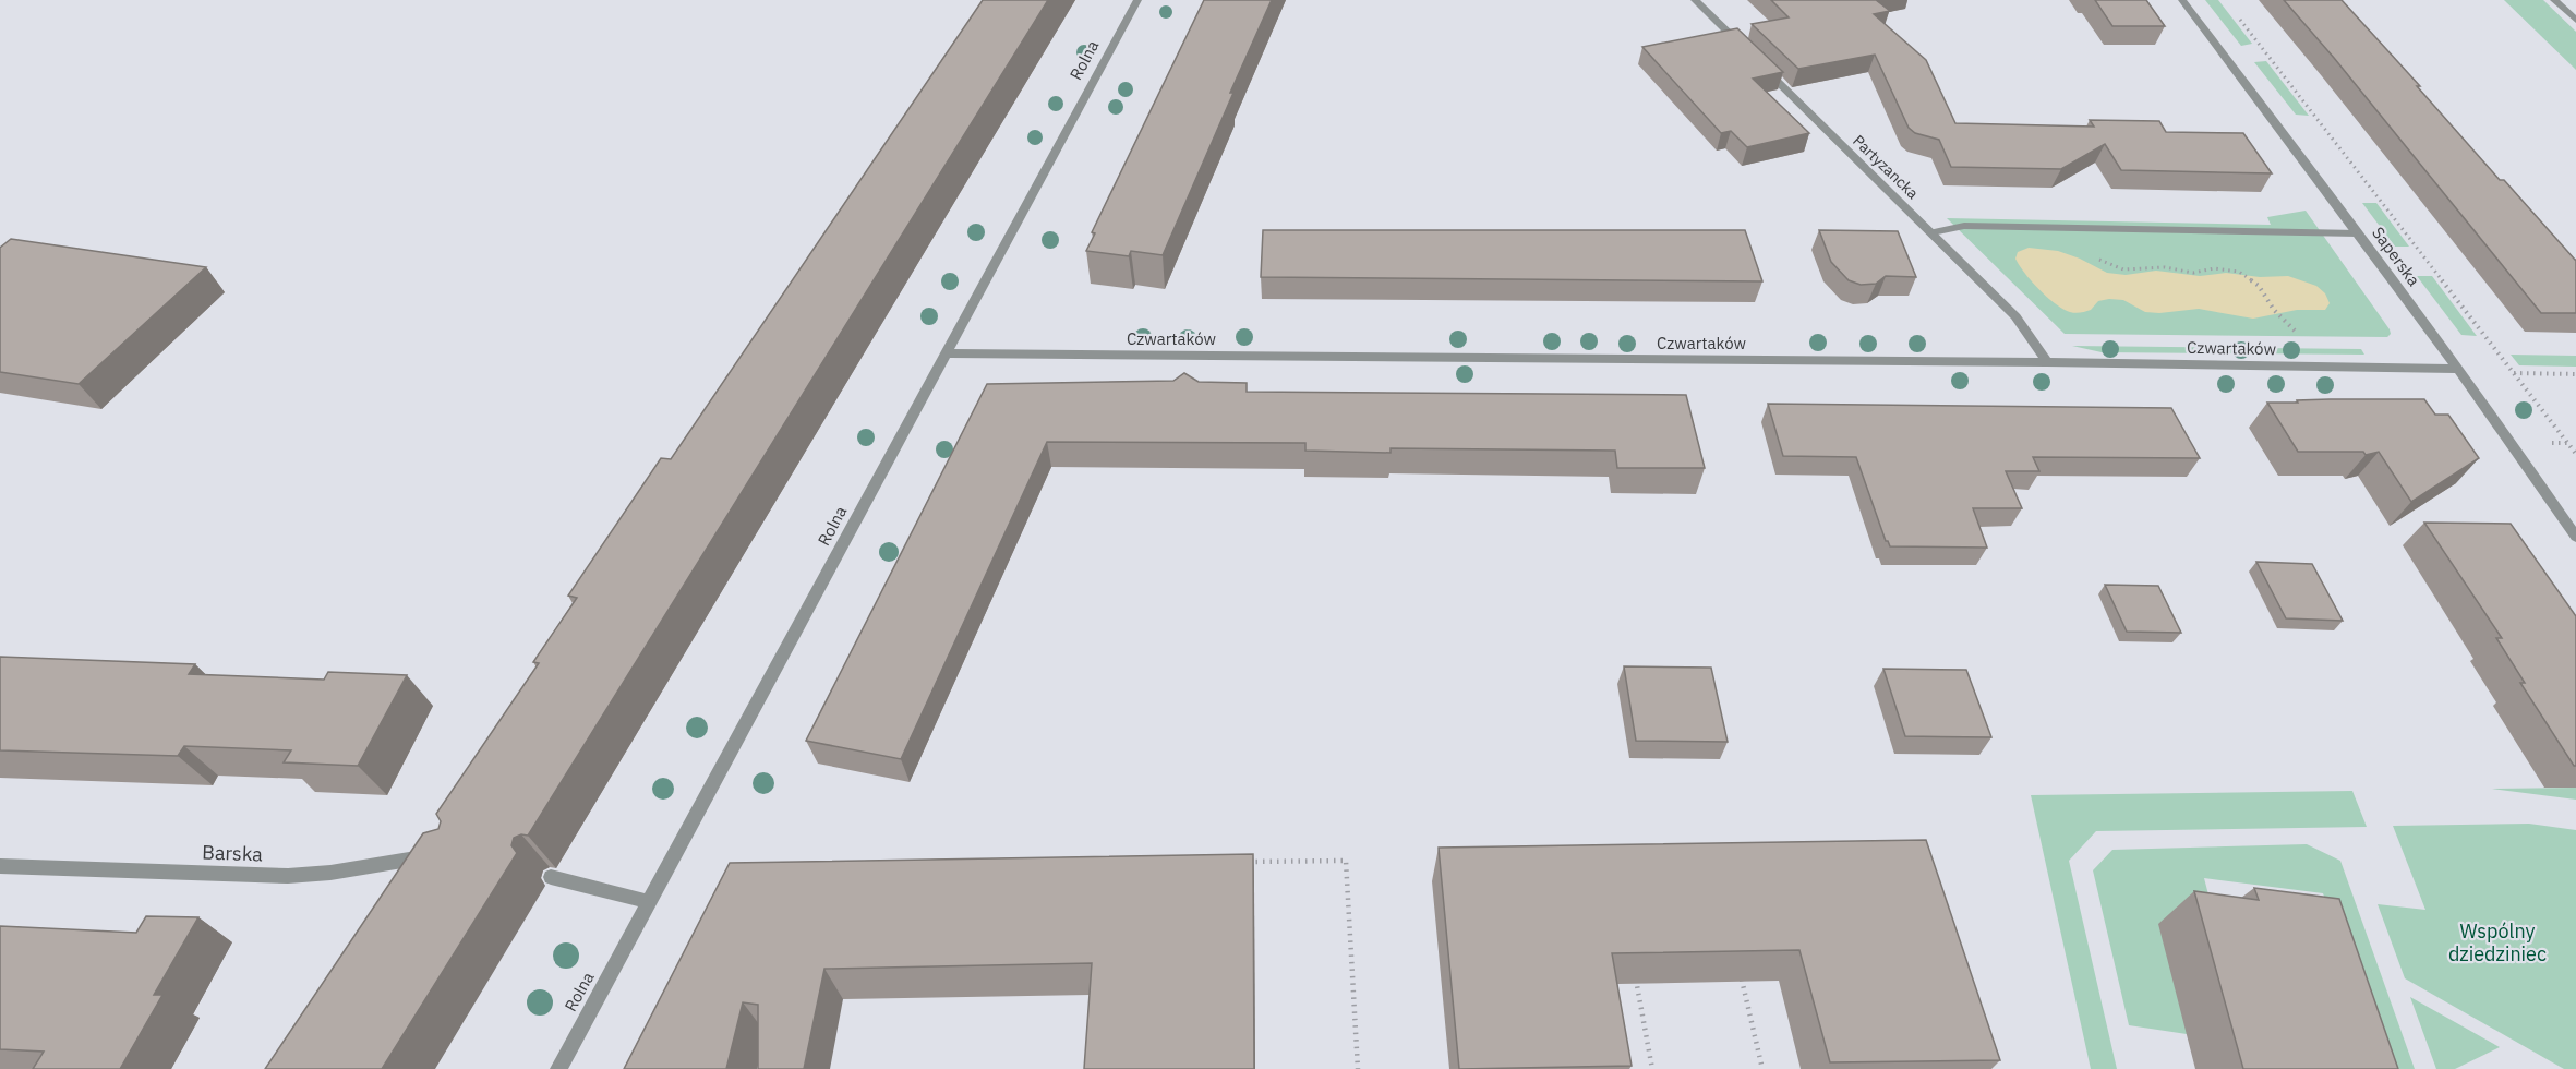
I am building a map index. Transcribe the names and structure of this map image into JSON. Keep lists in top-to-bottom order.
{
  "streets": {
    "street": [
      "Rolna",
      "Partyzancka",
      "Saperska",
      "Czwartaków",
      "Barska"
    ]
  },
  "crossings": [
    ["Rolna", "Czwartaków"],
    ["Partyzancka", "Czwartaków"],
    ["Saperska", "Czwartaków"]
  ],
  "parks": ["Wspólny dziedziniec"]
}
